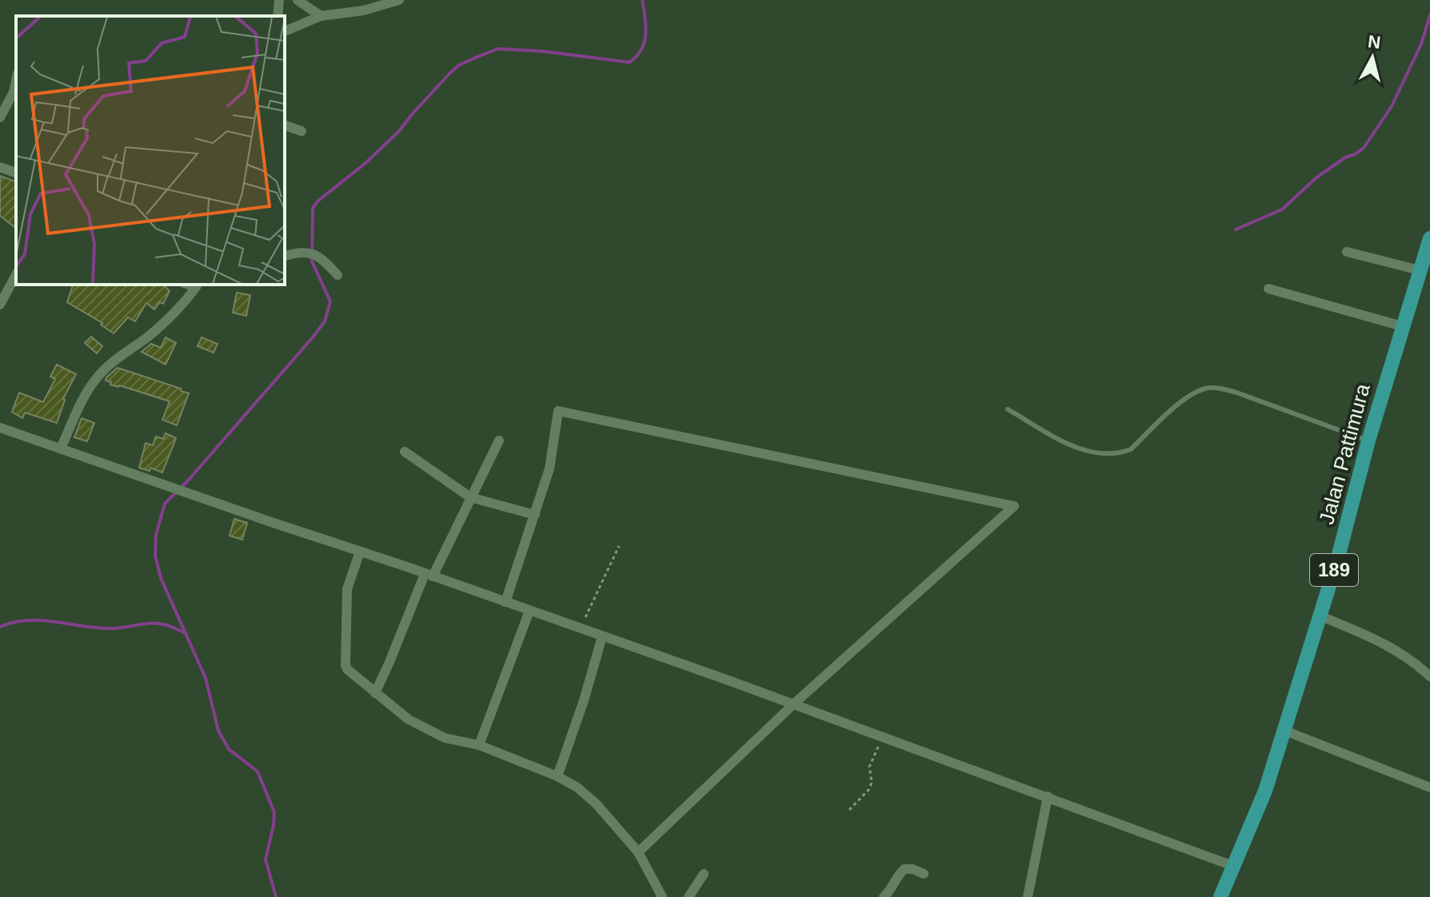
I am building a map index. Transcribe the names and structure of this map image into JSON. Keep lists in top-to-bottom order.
{
  "streets": {
    "main road": ["Jalan Pattimura", "189"]
  },
  "north": "top"
}
